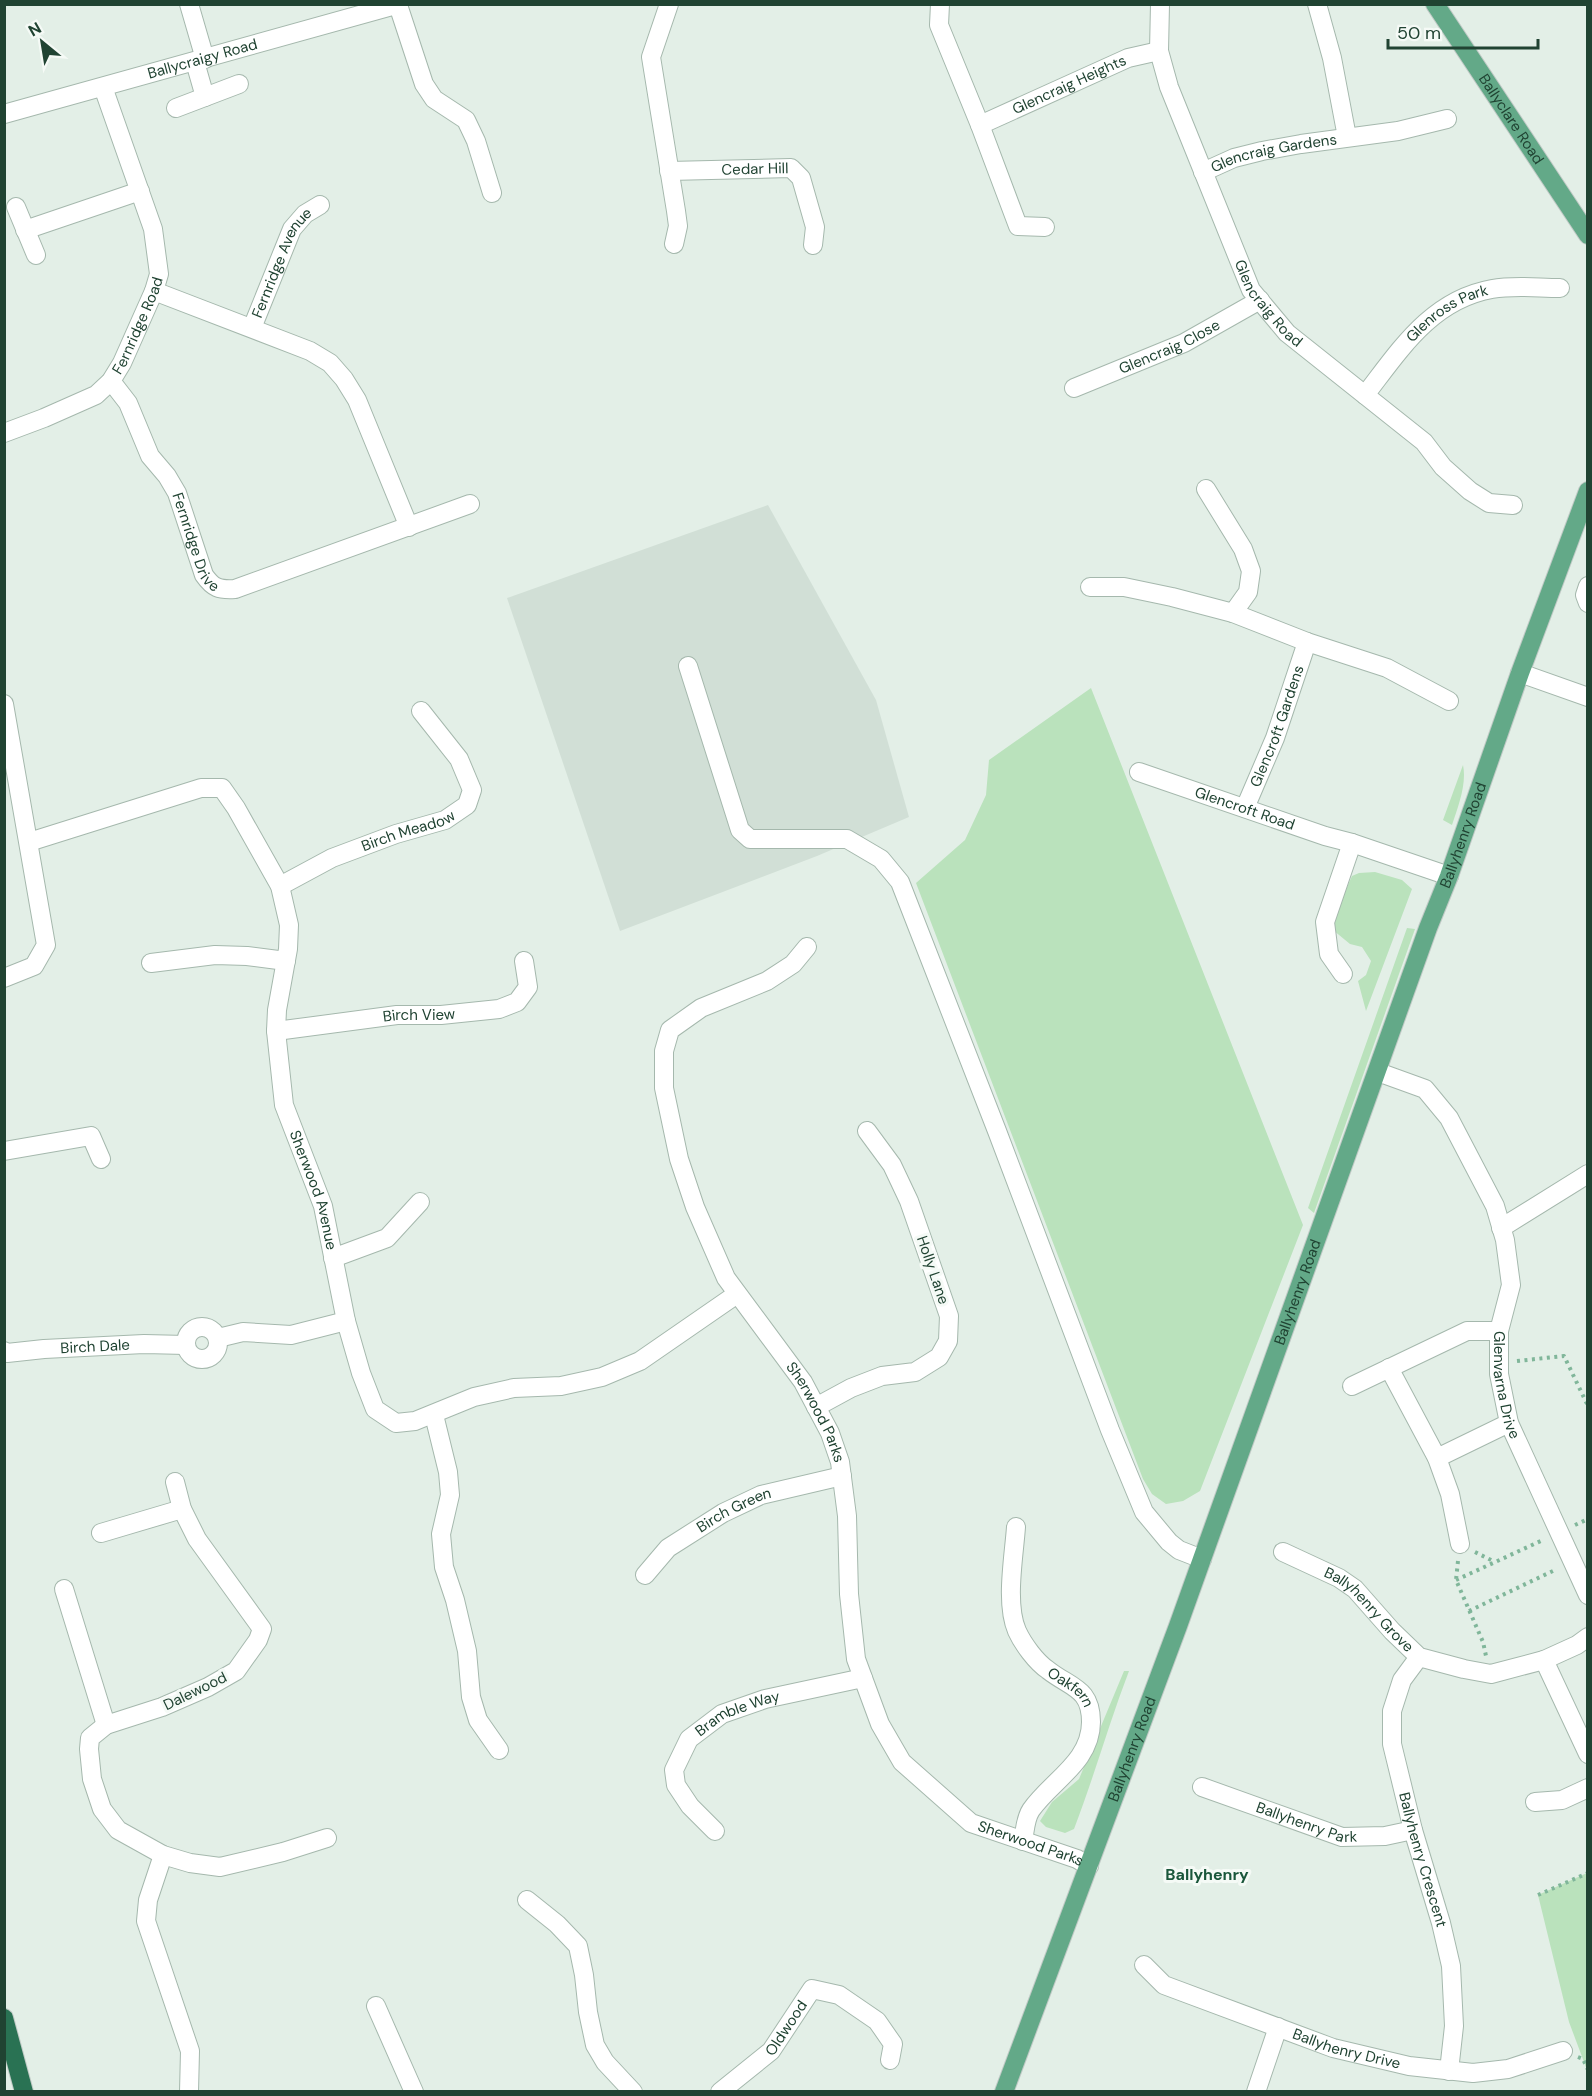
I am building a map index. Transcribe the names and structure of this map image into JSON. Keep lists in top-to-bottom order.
{
  "streets": {
    "main road": ["Ballyclare Road", "Ballyhenry Road"],
    "street": [
      "Ballycraigy Road",
      "Glencraig Heights",
      "Glencraig Gardens",
      "Cedar Hill",
      "Fernridge Avenue",
      "Glencraig Road",
      "Glenross Park",
      "Fernridge Road",
      "Glencraig Close",
      "Fernridge Drive",
      "Glencroft Gardens",
      "Glencroft Road",
      "Birch Meadow",
      "Birch View",
      "Sherwood Avenue",
      "Holly Lane",
      "Birch Dale",
      "Glenvarna Drive",
      "Sherwood Parks",
      "Birch Green",
      "Ballyhenry Grove",
      "Oakfern",
      "Dalewood",
      "Bramble Way",
      "Ballyhenry Park",
      "Ballyhenry Crescent",
      "Oldwood",
      "Ballyhenry Drive"
    ]
  },
  "crossings": [
    ["Ballycraigy Road", "Fernridge Road"],
    ["Glencraig Heights", "Glencraig Road"],
    ["Glencraig Gardens", "Glencraig Road"],
    ["Glencraig Road", "Glenross Park"],
    ["Glencraig Road", "Glencraig Close"],
    ["Fernridge Road", "Fernridge Drive"],
    ["Glencroft Gardens", "Glencroft Road"],
    ["Glencroft Road", "Ballyhenry Road"],
    ["Birch Meadow", "Sherwood Avenue"],
    ["Ballyhenry Road", "Glenvarna Drive"],
    ["Ballyhenry Road", "Sherwood Parks"],
    ["Birch View", "Sherwood Avenue"],
    ["Sherwood Avenue", "Birch Dale"],
    ["Sherwood Avenue", "Sherwood Parks"],
    ["Holly Lane", "Sherwood Parks"],
    ["Sherwood Parks", "Birch Green"],
    ["Sherwood Parks", "Oakfern"],
    ["Sherwood Parks", "Bramble Way"],
    ["Ballyhenry Grove", "Ballyhenry Crescent"],
    ["Ballyhenry Park", "Ballyhenry Crescent"],
    ["Ballyhenry Crescent", "Ballyhenry Drive"]
  ],
  "districts": ["Ballyhenry"],
  "scale_bar": "50 m",
  "north": "top left"
}
